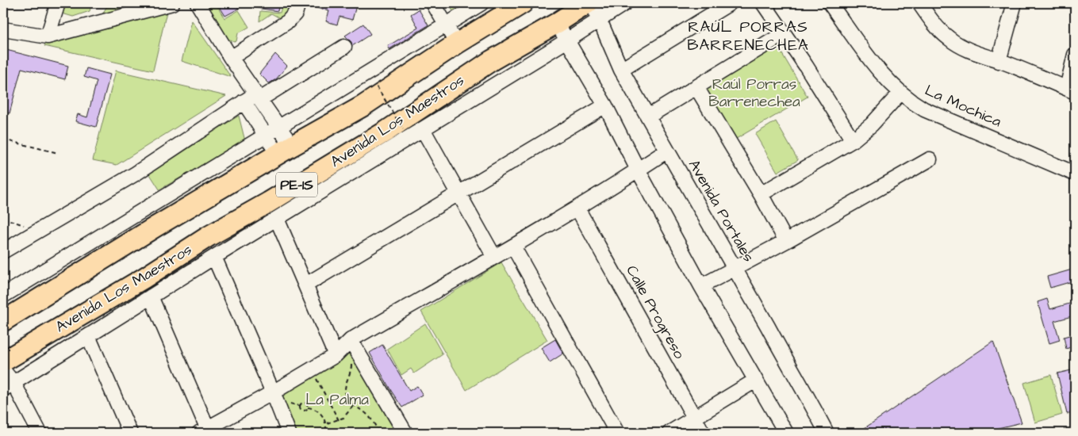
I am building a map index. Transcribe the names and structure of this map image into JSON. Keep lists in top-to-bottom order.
{
  "streets": {
    "highway": ["Avenida Los Maestros", "PE-1S"],
    "street": ["La Mochica", "Avenida Portales", "Calle Progreso"]
  },
  "districts": ["RAÚL PORRAS BARRENECHEA"],
  "parks": ["Raúl Porras Barrenechea", "La Palma"]
}
